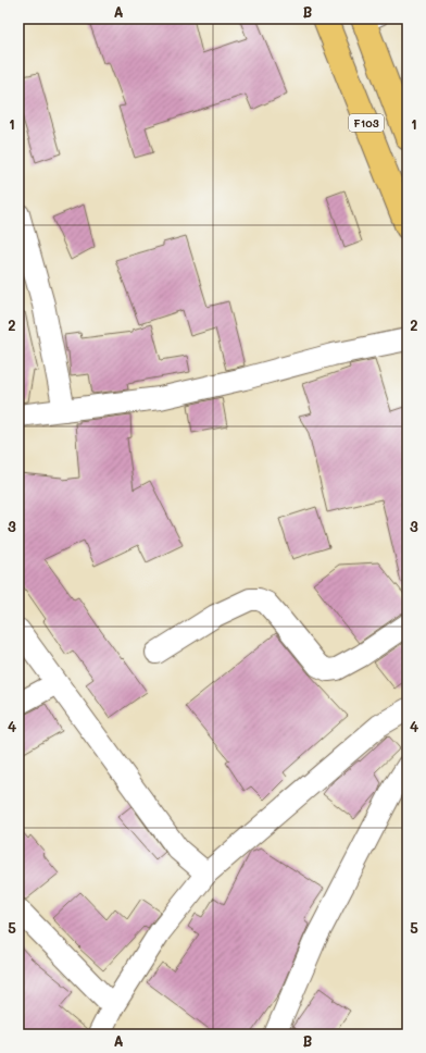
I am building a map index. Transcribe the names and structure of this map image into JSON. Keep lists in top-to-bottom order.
{
  "streets": {
    "main road": ["F103"]
  },
  "grid": {
    "columns": ["A", "B"],
    "rows": [
      "1",
      "2",
      "3",
      "4",
      "5"
    ]
  }
}
